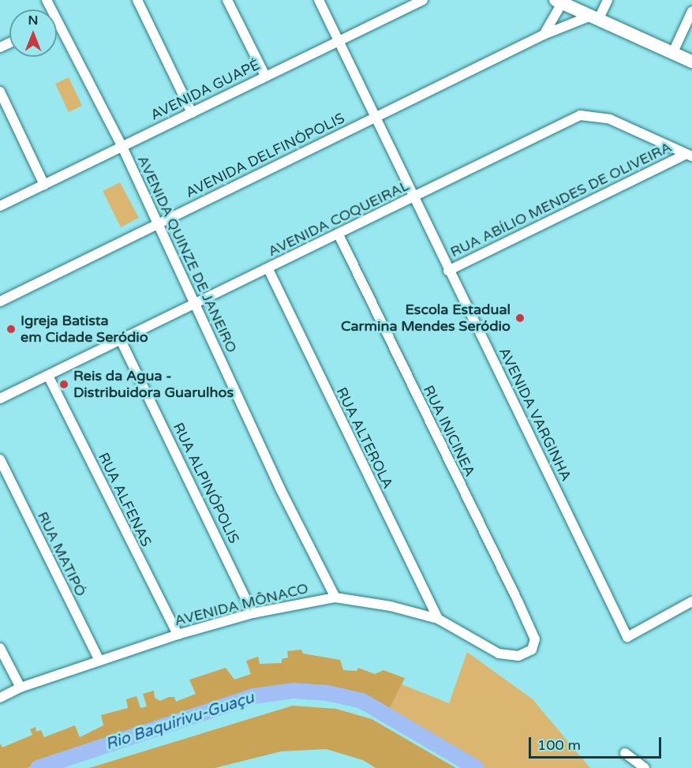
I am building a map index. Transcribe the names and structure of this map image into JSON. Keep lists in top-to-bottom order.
{
  "streets": {
    "street": [
      "AVENIDA GUAPÉ",
      "AVENIDA DELFINÓPOLIS",
      "RUA ABÍLIO MENDES DE OLIVEIRA",
      "AVENIDA COQUEIRAL",
      "AVENIDA QUINZE DE JANEIRO",
      "AVENIDA VARGINHA",
      "RUA INICINEA",
      "RUA ALTEROLA",
      "RUA ALPINÓPOLIS",
      "RUA ALFENAS",
      "RUA MATIPÓ",
      "AVENIDA MÔNACO"
    ]
  },
  "crossings": [
    ["AVENIDA GUAPÉ", "AVENIDA QUINZE DE JANEIRO"],
    ["AVENIDA GUAPÉ", "AVENIDA VARGINHA"],
    ["AVENIDA DELFINÓPOLIS", "AVENIDA QUINZE DE JANEIRO"],
    ["AVENIDA DELFINÓPOLIS", "AVENIDA VARGINHA"],
    ["RUA ABÍLIO MENDES DE OLIVEIRA", "AVENIDA COQUEIRAL"],
    ["RUA ABÍLIO MENDES DE OLIVEIRA", "AVENIDA VARGINHA"],
    ["AVENIDA COQUEIRAL", "AVENIDA QUINZE DE JANEIRO"],
    ["AVENIDA COQUEIRAL", "AVENIDA VARGINHA"],
    ["AVENIDA COQUEIRAL", "RUA INICINEA"],
    ["AVENIDA COQUEIRAL", "RUA ALTEROLA"],
    ["AVENIDA COQUEIRAL", "RUA ALPINÓPOLIS"],
    ["AVENIDA COQUEIRAL", "RUA ALFENAS"],
    ["AVENIDA QUINZE DE JANEIRO", "AVENIDA MÔNACO"],
    ["RUA INICINEA", "AVENIDA MÔNACO"],
    ["RUA ALTEROLA", "AVENIDA MÔNACO"],
    ["RUA ALPINÓPOLIS", "AVENIDA MÔNACO"],
    ["RUA ALFENAS", "AVENIDA MÔNACO"],
    ["RUA MATIPÓ", "AVENIDA MÔNACO"]
  ],
  "water": ["Rio Baquirivu-Guaçu"],
  "places": ["Escola Estadual Carmina Mendes Seródio", "Igreja Batista em Cidade Seródio", "Reis da Agua - Distribuidora Guarulhos"],
  "scale_bar": "100 m",
  "north": "top"
}
